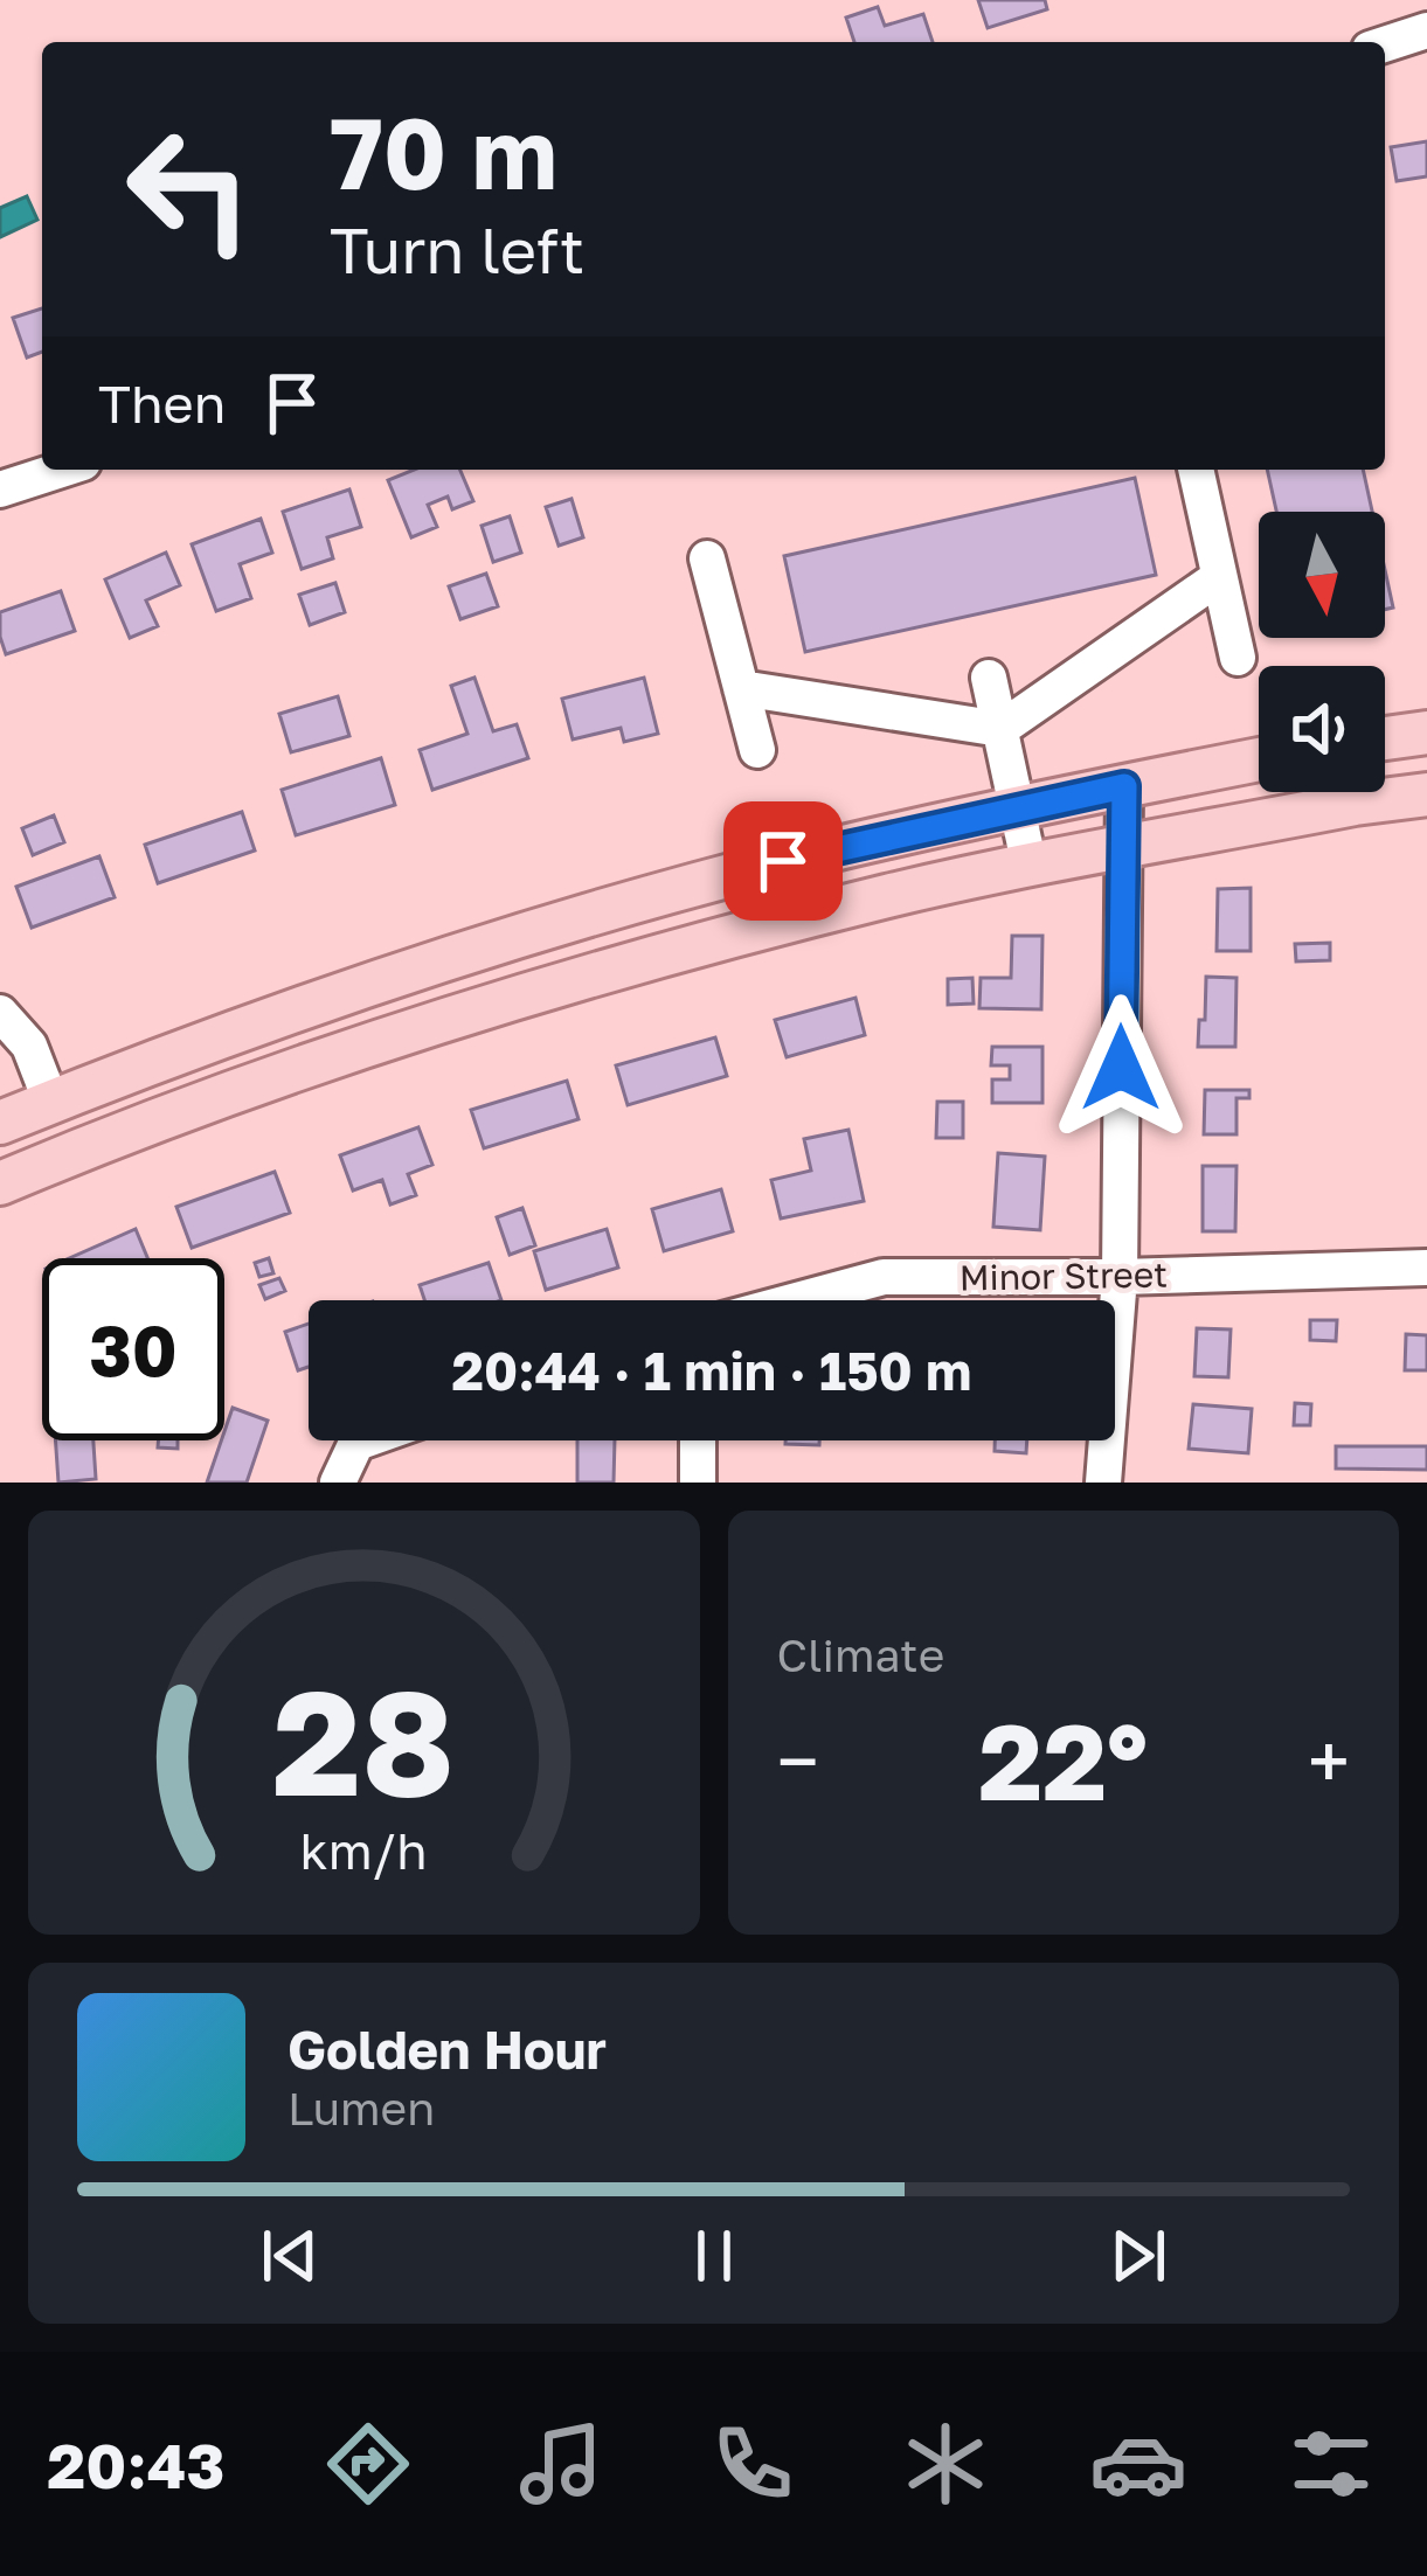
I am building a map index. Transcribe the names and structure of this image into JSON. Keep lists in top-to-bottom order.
{
  "streets": {
    "street": ["Minor Street"]
  },
  "north": "bottom",
  "page": {
    "turn": ["70 m", "Turn left"],
    "then": "Then",
    "limit": "30",
    "trip": "20:44 · 1 min · 150 m",
    "tile": "Climate",
    "heat": ["−", "22°", "+"],
    "song": ["Golden Hour", "Lumen"],
    "tabs": "20:43",
    "gauge": ["28", "km/h"]
  }
}
